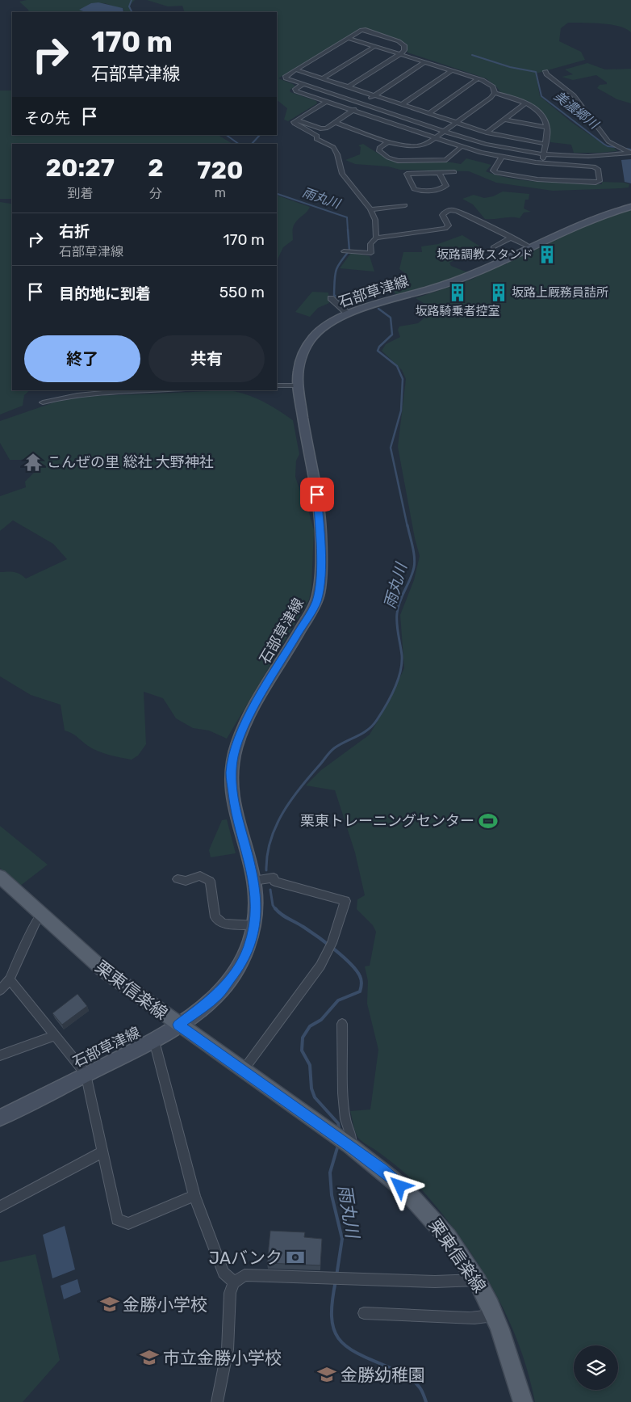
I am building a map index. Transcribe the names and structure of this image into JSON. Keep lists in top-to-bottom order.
{
  "streets": {
    "main road": ["石部草津線", "栗東信楽線"]
  },
  "crossings": [
    ["石部草津線", "栗東信楽線"]
  ],
  "water": ["美濃郷川", "雨丸川"],
  "places": {
    "building": ["坂路調教スタンド", "坂路騎乗者控室", "坂路上厩務員詰所"],
    "temple": ["こんぜの里 総社 大野神社"],
    "sports": ["栗東トレーニングセンター"],
    "bank": ["JAバンク"],
    "school or university": ["金勝小学校", "市立金勝小学校", "金勝幼稚園"]
  },
  "page": {
    "turn": ["170 m", "石部草津線"],
    "then": "その先",
    "eta": [
      "20:27",
      "到着",
      "2",
      "分",
      "720",
      "m"
    ],
    "list": [
      {
        "name": "右折",
        "note": "石部草津線",
        "value": "170 m"
      },
      {
        "name": "目的地に到着",
        "value": "550 m"
      }
    ],
    "buttons": ["終了", "共有"]
  }
}
